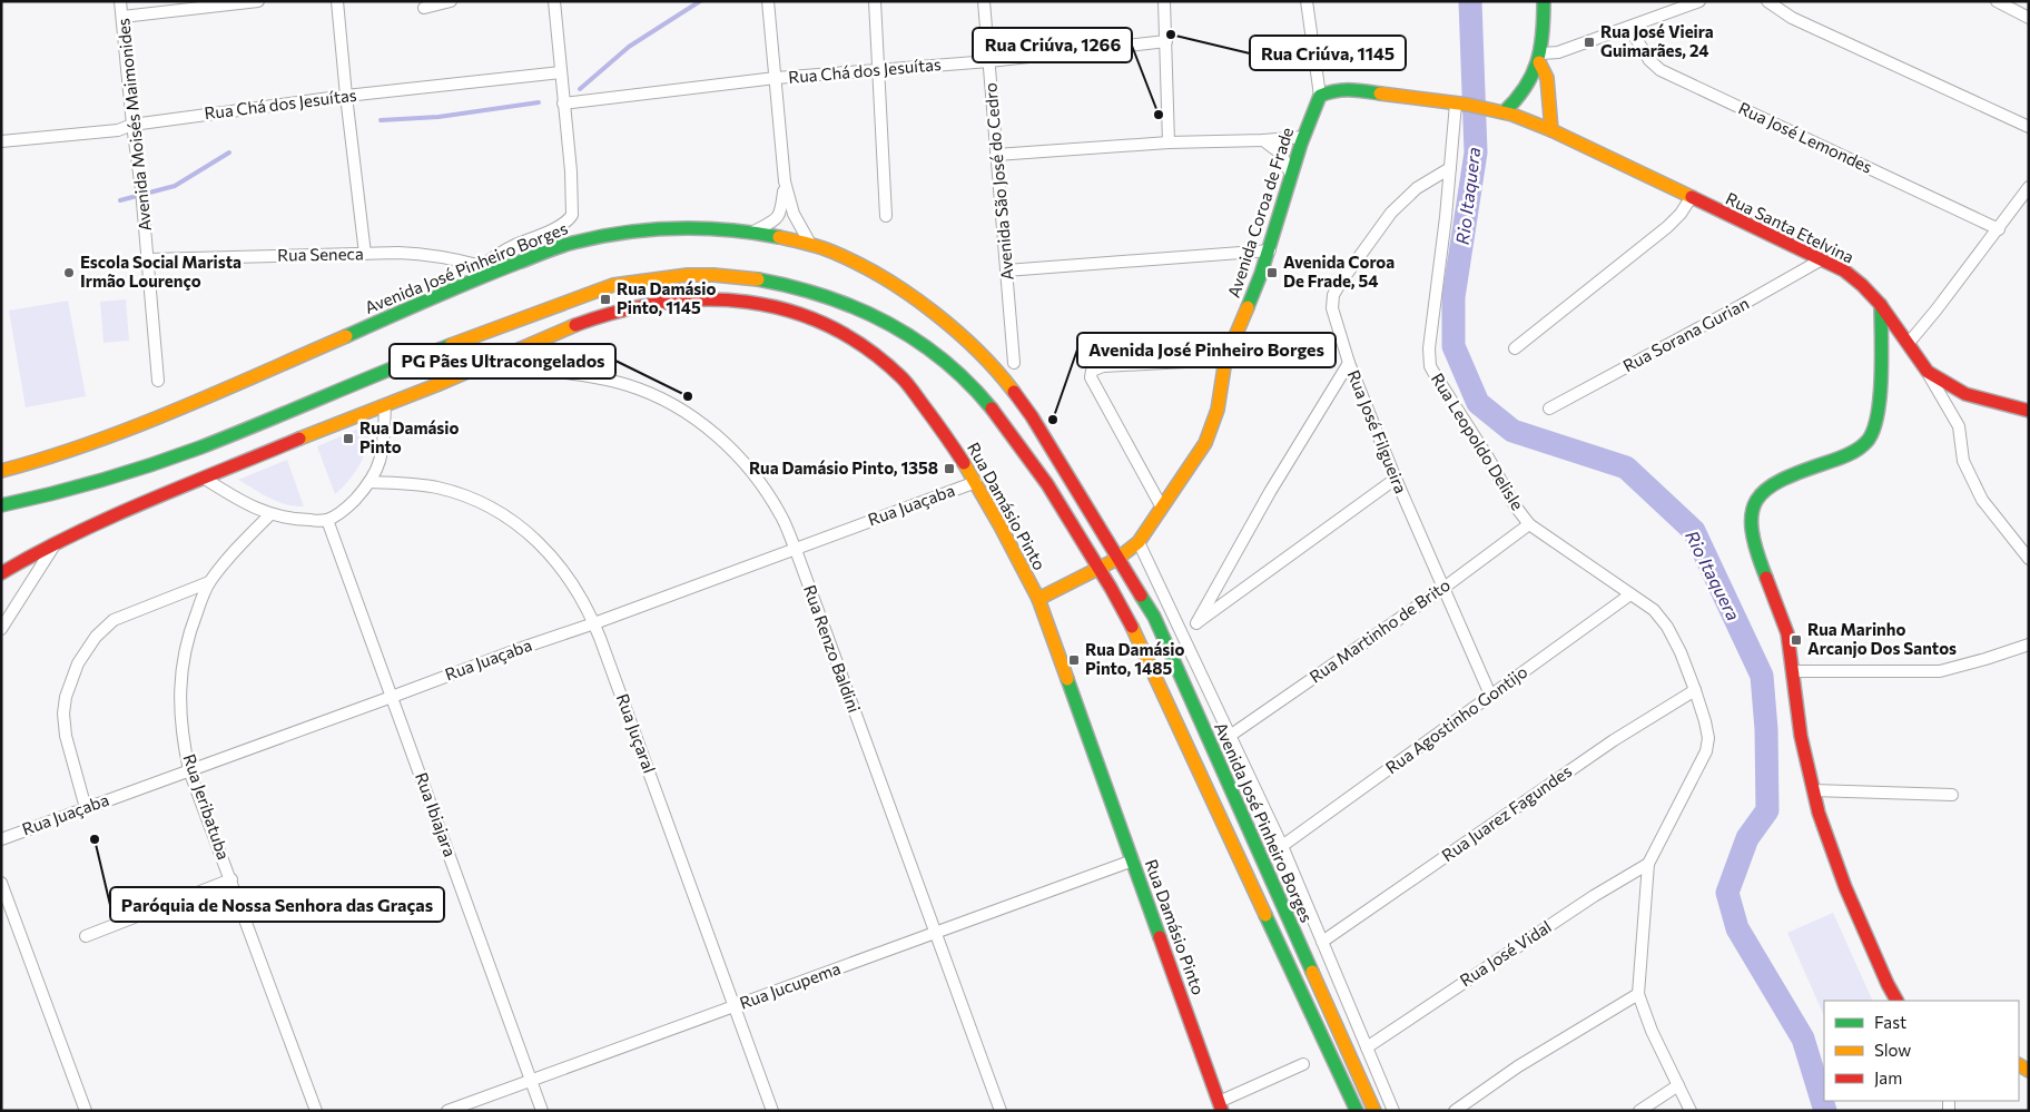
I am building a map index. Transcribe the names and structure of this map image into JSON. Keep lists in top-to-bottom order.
{
  "streets": {
    "street": [
      "Rua Chá dos Jesuítas",
      "Avenida Moisés Maimonides",
      "Rua José Lemondes",
      "Avenida São José do Cedro",
      "Avenida Coroa de Frade",
      "Rua Santa Etelvina",
      "Rua Seneca",
      "Avenida José Pinheiro Borges",
      "Rua Sorana Gurian",
      "Rua José Filgueira",
      "Rua Leopoldo Delisle",
      "Rua Juaçaba",
      "Rua Damásio Pinto",
      "Rua Martinho de Brito",
      "Rua Renzo Baldini",
      "Rua Agostinho Gontijo",
      "Rua Juçaral",
      "Rua Jeribatuba",
      "Rua Juarez Fagundes",
      "Rua Ibiajara",
      "Rua José Vidal",
      "Rua Jucupema"
    ]
  },
  "crossings": [
    ["Rua Chá dos Jesuítas", "Avenida Moisés Maimonides"],
    ["Rua Chá dos Jesuítas", "Avenida São José do Cedro"],
    ["Avenida Moisés Maimonides", "Rua Seneca"],
    ["Avenida Coroa de Frade", "Avenida José Pinheiro Borges"],
    ["Avenida Coroa de Frade", "Rua Damásio Pinto"],
    ["Rua Santa Etelvina", "Rua Sorana Gurian"],
    ["Rua Seneca", "Avenida José Pinheiro Borges"],
    ["Rua José Filgueira", "Rua Leopoldo Delisle"],
    ["Rua José Filgueira", "Rua Martinho de Brito"],
    ["Rua José Filgueira", "Rua Agostinho Gontijo"],
    ["Rua Leopoldo Delisle", "Rua Martinho de Brito"],
    ["Rua Leopoldo Delisle", "Rua Agostinho Gontijo"],
    ["Rua Leopoldo Delisle", "Rua Juarez Fagundes"],
    ["Rua Leopoldo Delisle", "Rua José Vidal"],
    ["Rua Juaçaba", "Rua Damásio Pinto"],
    ["Rua Juaçaba", "Rua Renzo Baldini"],
    ["Rua Juaçaba", "Rua Juçaral"],
    ["Rua Juaçaba", "Rua Jeribatuba"],
    ["Rua Juaçaba", "Rua Ibiajara"],
    ["Rua Damásio Pinto", "Rua Renzo Baldini"],
    ["Rua Damásio Pinto", "Rua Jucupema"],
    ["Rua Renzo Baldini", "Rua Jucupema"],
    ["Rua Juçaral", "Rua Jucupema"],
    ["Rua Ibiajara", "Rua Jucupema"]
  ],
  "water": ["Rio Itaquera"],
  "places": {
    "other": [
      "Rua Criúva, 1145",
      "Rua Criúva, 1266",
      "Escola Social Marista Irmão Lourenço",
      "PG Pães Ultracongelados",
      "Avenida José Pinheiro Borges",
      "Paróquia de Nossa Senhora das Graças"
    ],
    "transit": [
      "Rua José Vieira Guimarães, 24",
      "Avenida Coroa De Frade, 54",
      "Rua Damásio Pinto, 1145",
      "Rua Damásio Pinto",
      "Rua Damásio Pinto, 1358",
      "Rua Marinho Arcanjo Dos Santos",
      "Rua Damásio Pinto, 1485"
    ]
  },
  "legend": ["Fast", "Slow", "Jam"]
}
